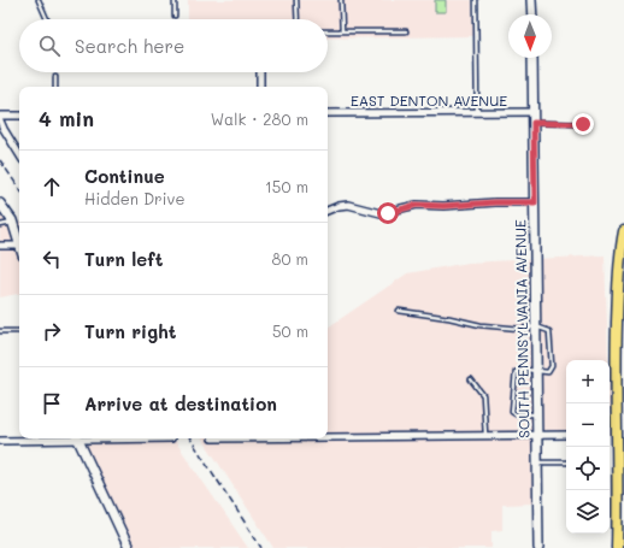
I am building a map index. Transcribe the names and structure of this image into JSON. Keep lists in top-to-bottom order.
{
  "streets": {
    "street": ["EAST DENTON AVENUE", "SOUTH PENNSYLVANIA AVENUE"]
  },
  "crossings": [
    ["EAST DENTON AVENUE", "SOUTH PENNSYLVANIA AVENUE"]
  ],
  "north": "bottom",
  "page": {
    "search": "Search here",
    "heading": ["4 min", "Walk · 280 m"],
    "list": [
      ["Continue", "Hidden Drive", "150 m"],
      ["Turn left", "80 m"],
      ["Turn right", "50 m"],
      "Arrive at destination"
    ],
    "map_buttons": ["+", "−"]
  }
}
